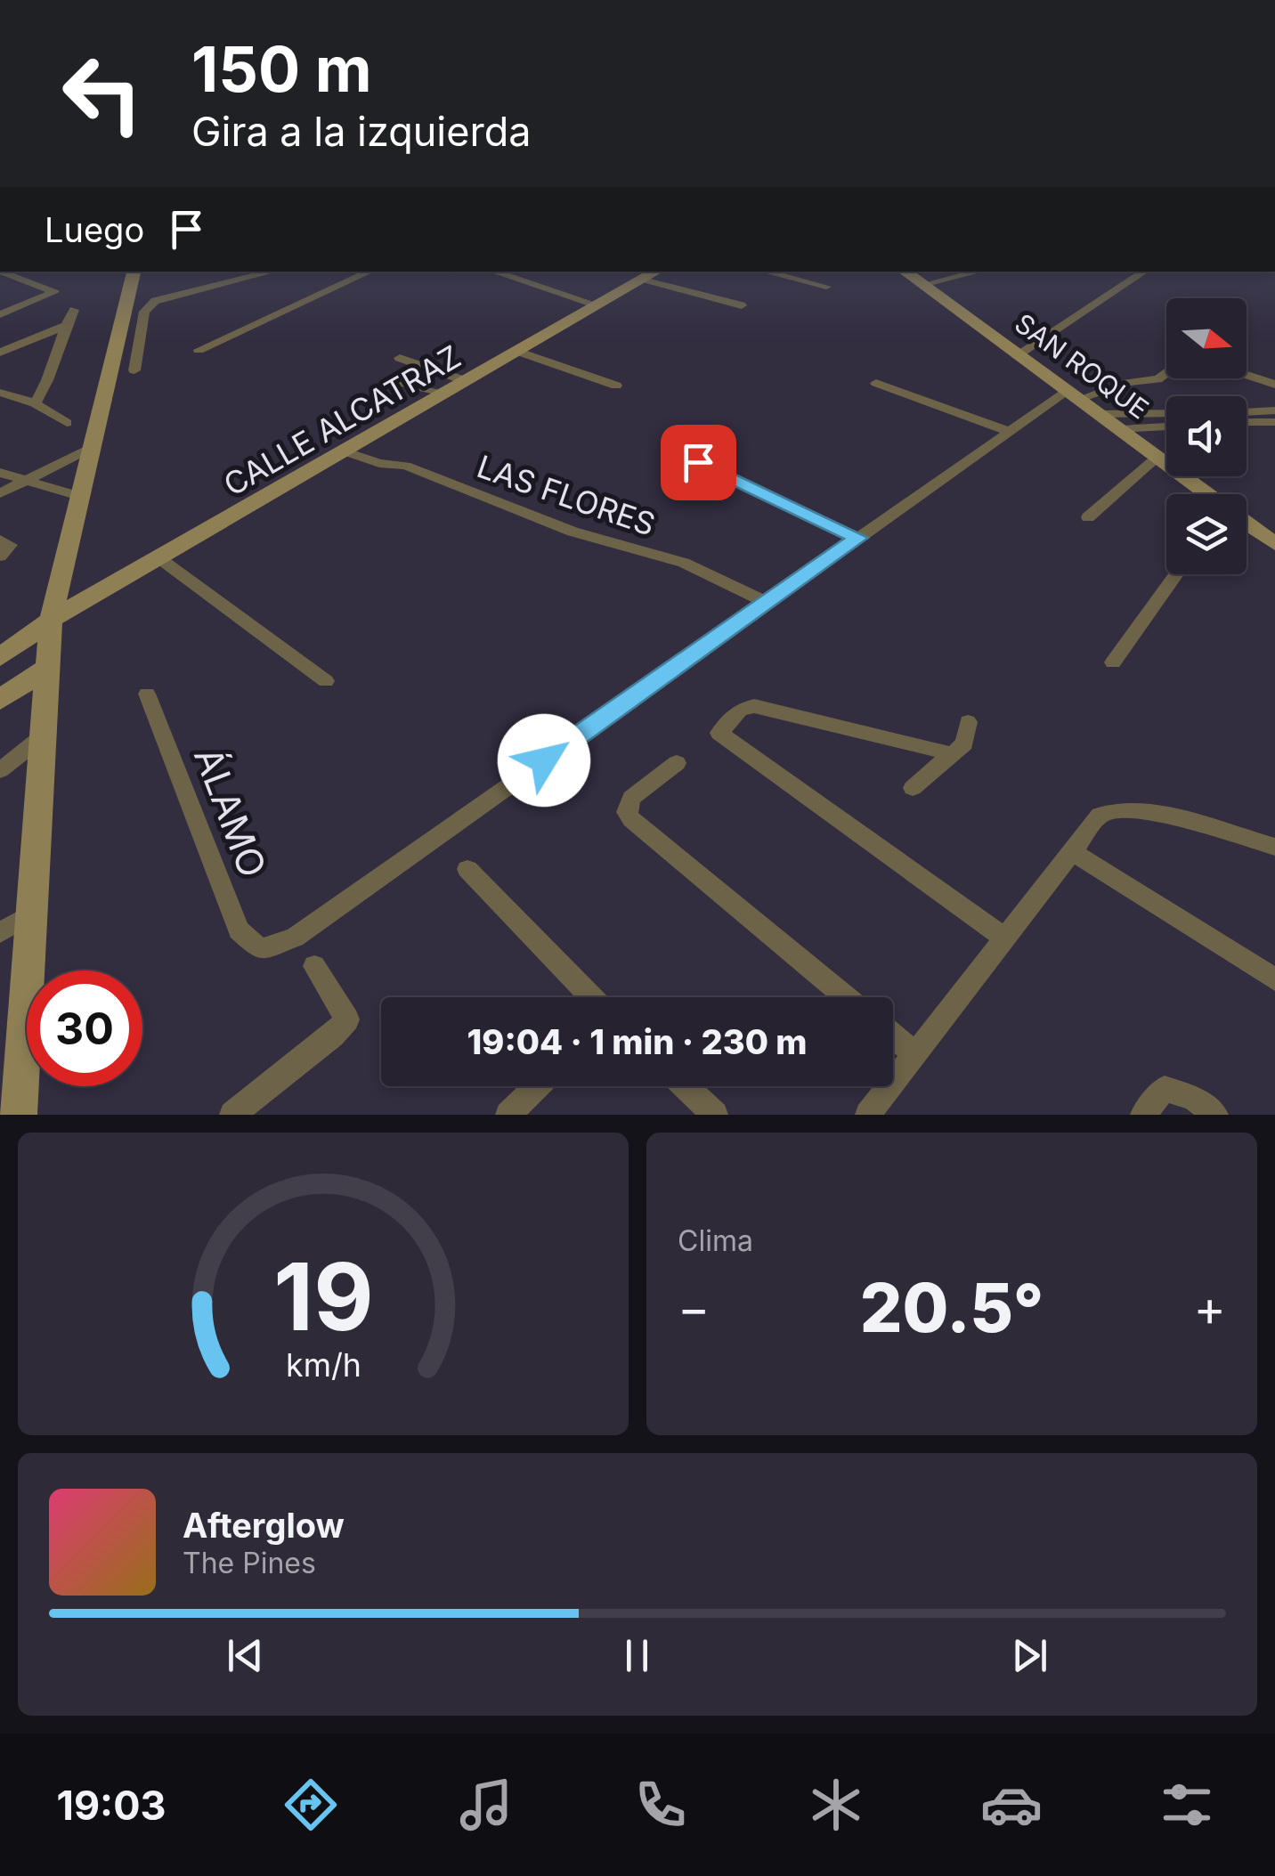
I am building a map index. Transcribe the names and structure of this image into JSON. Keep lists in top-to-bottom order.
{
  "streets": {
    "main road": ["SAN ROQUE", "CALLE ALCATRAZ"],
    "street": ["LAS FLORES", "ÁLAMO"]
  },
  "crossings": [
    ["CALLE ALCATRAZ", "LAS FLORES"],
    ["LAS FLORES", "ÁLAMO"]
  ],
  "north": "right",
  "page": {
    "turn": ["150 m", "Gira a la izquierda"],
    "then": "Luego",
    "limit": "30",
    "trip": "19:04 · 1 min · 230 m",
    "tile": "Clima",
    "heat": ["−", "20.5°", "+"],
    "song": ["Afterglow", "The Pines"],
    "tabs": "19:03",
    "gauge": ["19", "km/h"]
  }
}
